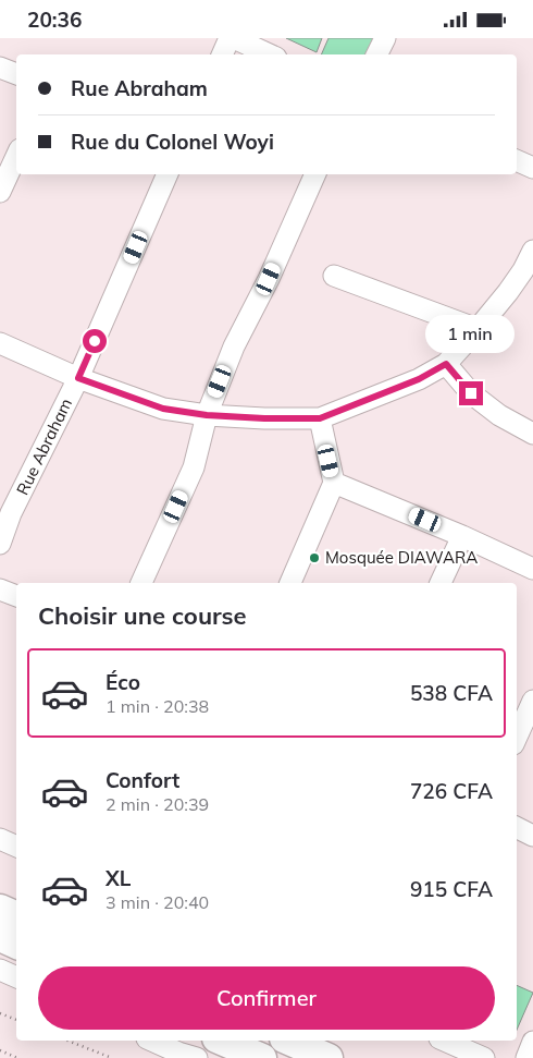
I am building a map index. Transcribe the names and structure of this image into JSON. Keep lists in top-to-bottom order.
{
  "streets": {
    "street": ["Rue Abraham"]
  },
  "places": ["Mosquée DIAWARA"],
  "page": {
    "status": "20:36",
    "banner": ["Rue Abraham", "Rue du Colonel Woyi"],
    "bubble": "1 min",
    "heading": "Choisir une course",
    "list": [
      {
        "name": "Éco",
        "note": "1 min · 20:38",
        "value": "538 CFA"
      },
      {
        "name": "Confort",
        "note": "2 min · 20:39",
        "value": "726 CFA"
      },
      {
        "name": "XL",
        "note": "3 min · 20:40",
        "value": "915 CFA"
      }
    ],
    "buttons": "Confirmer"
  }
}
